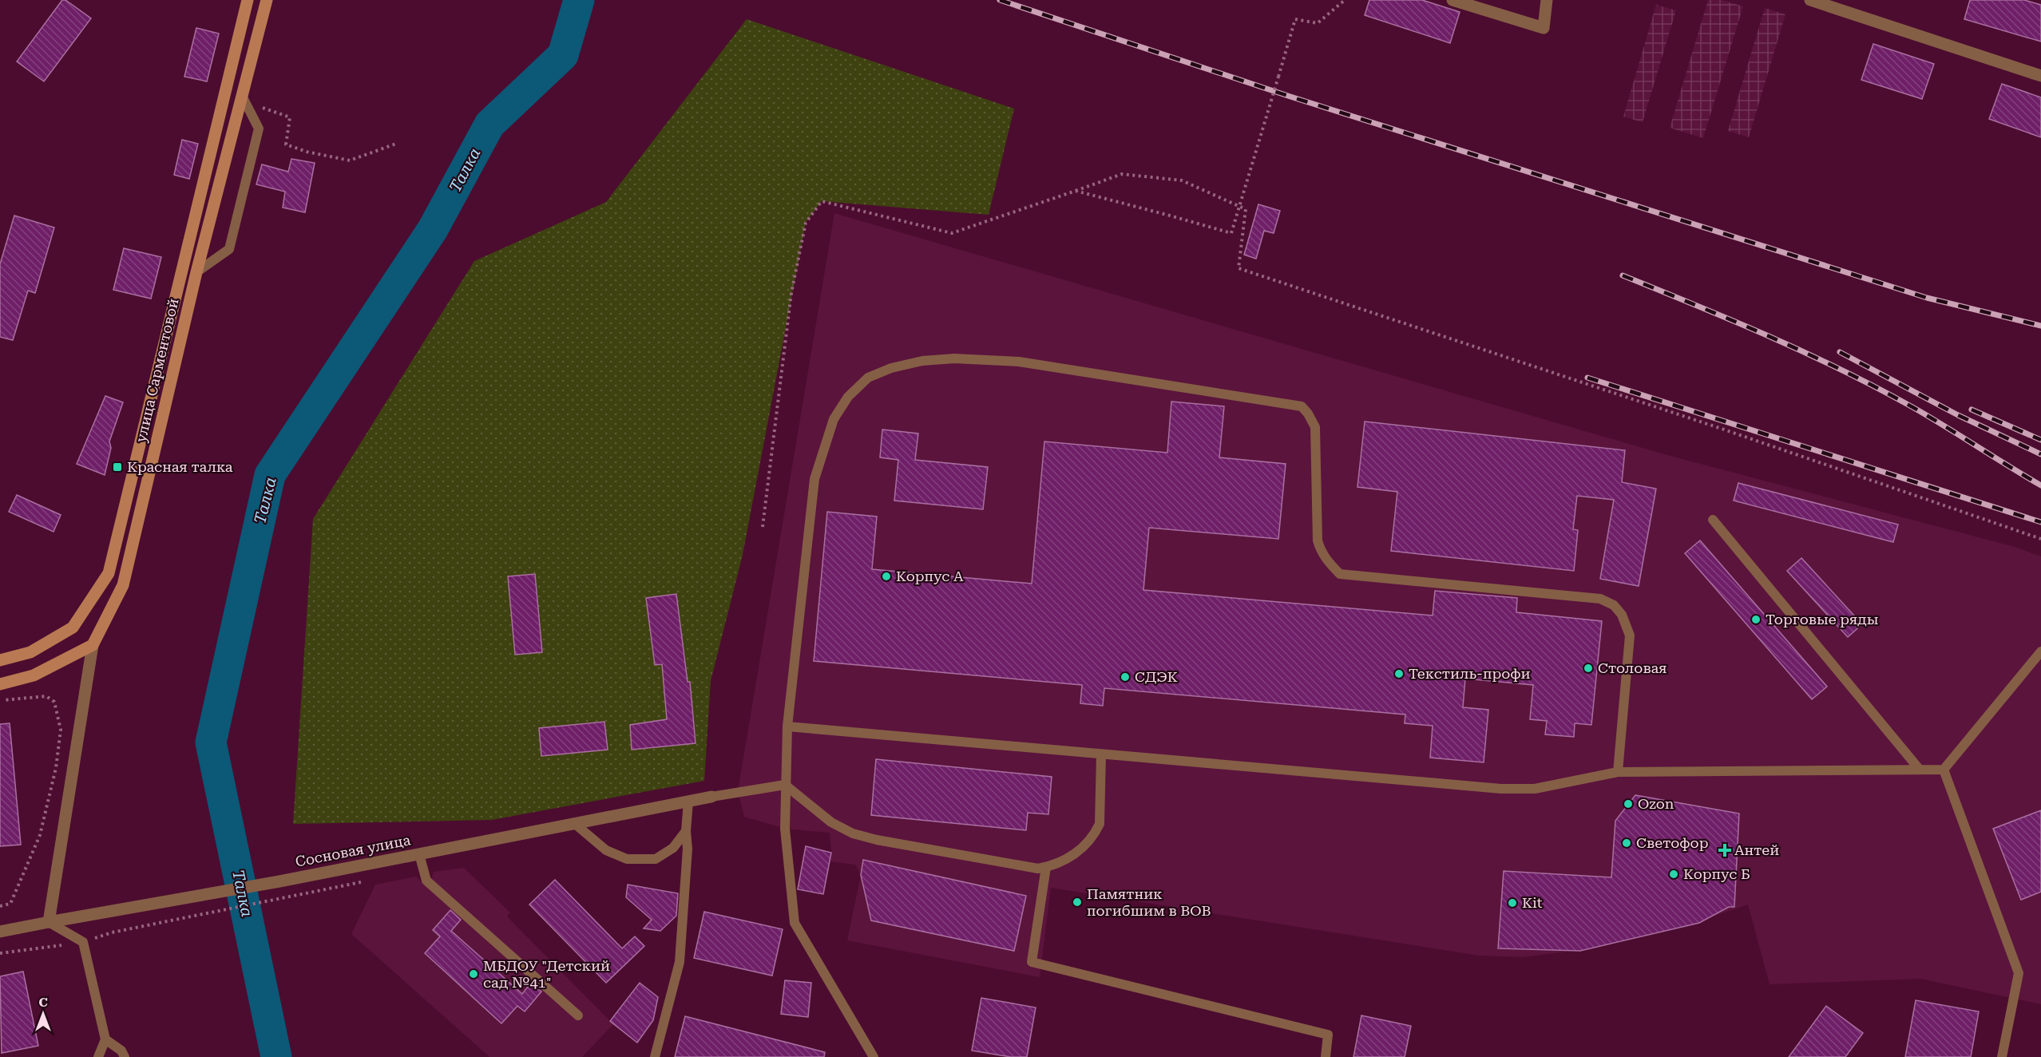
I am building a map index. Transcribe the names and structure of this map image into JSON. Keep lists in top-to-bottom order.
{
  "streets": {
    "main road": ["улица Сарментовой"],
    "street": ["Сосновая улица"]
  },
  "water": ["Талка"],
  "places": {
    "transit": ["Красная талка"],
    "other": [
      "Корпус А",
      "Торговые ряды",
      "Столовая",
      "Текстиль-профи",
      "СДЭК",
      "Ozon",
      "Светофор",
      "Корпус Б",
      "Памятник погибшим в ВОВ",
      "Kit",
      "МБДОУ \"Детский сад №41\""
    ],
    "health": ["Антей"]
  },
  "north": "top"
}
